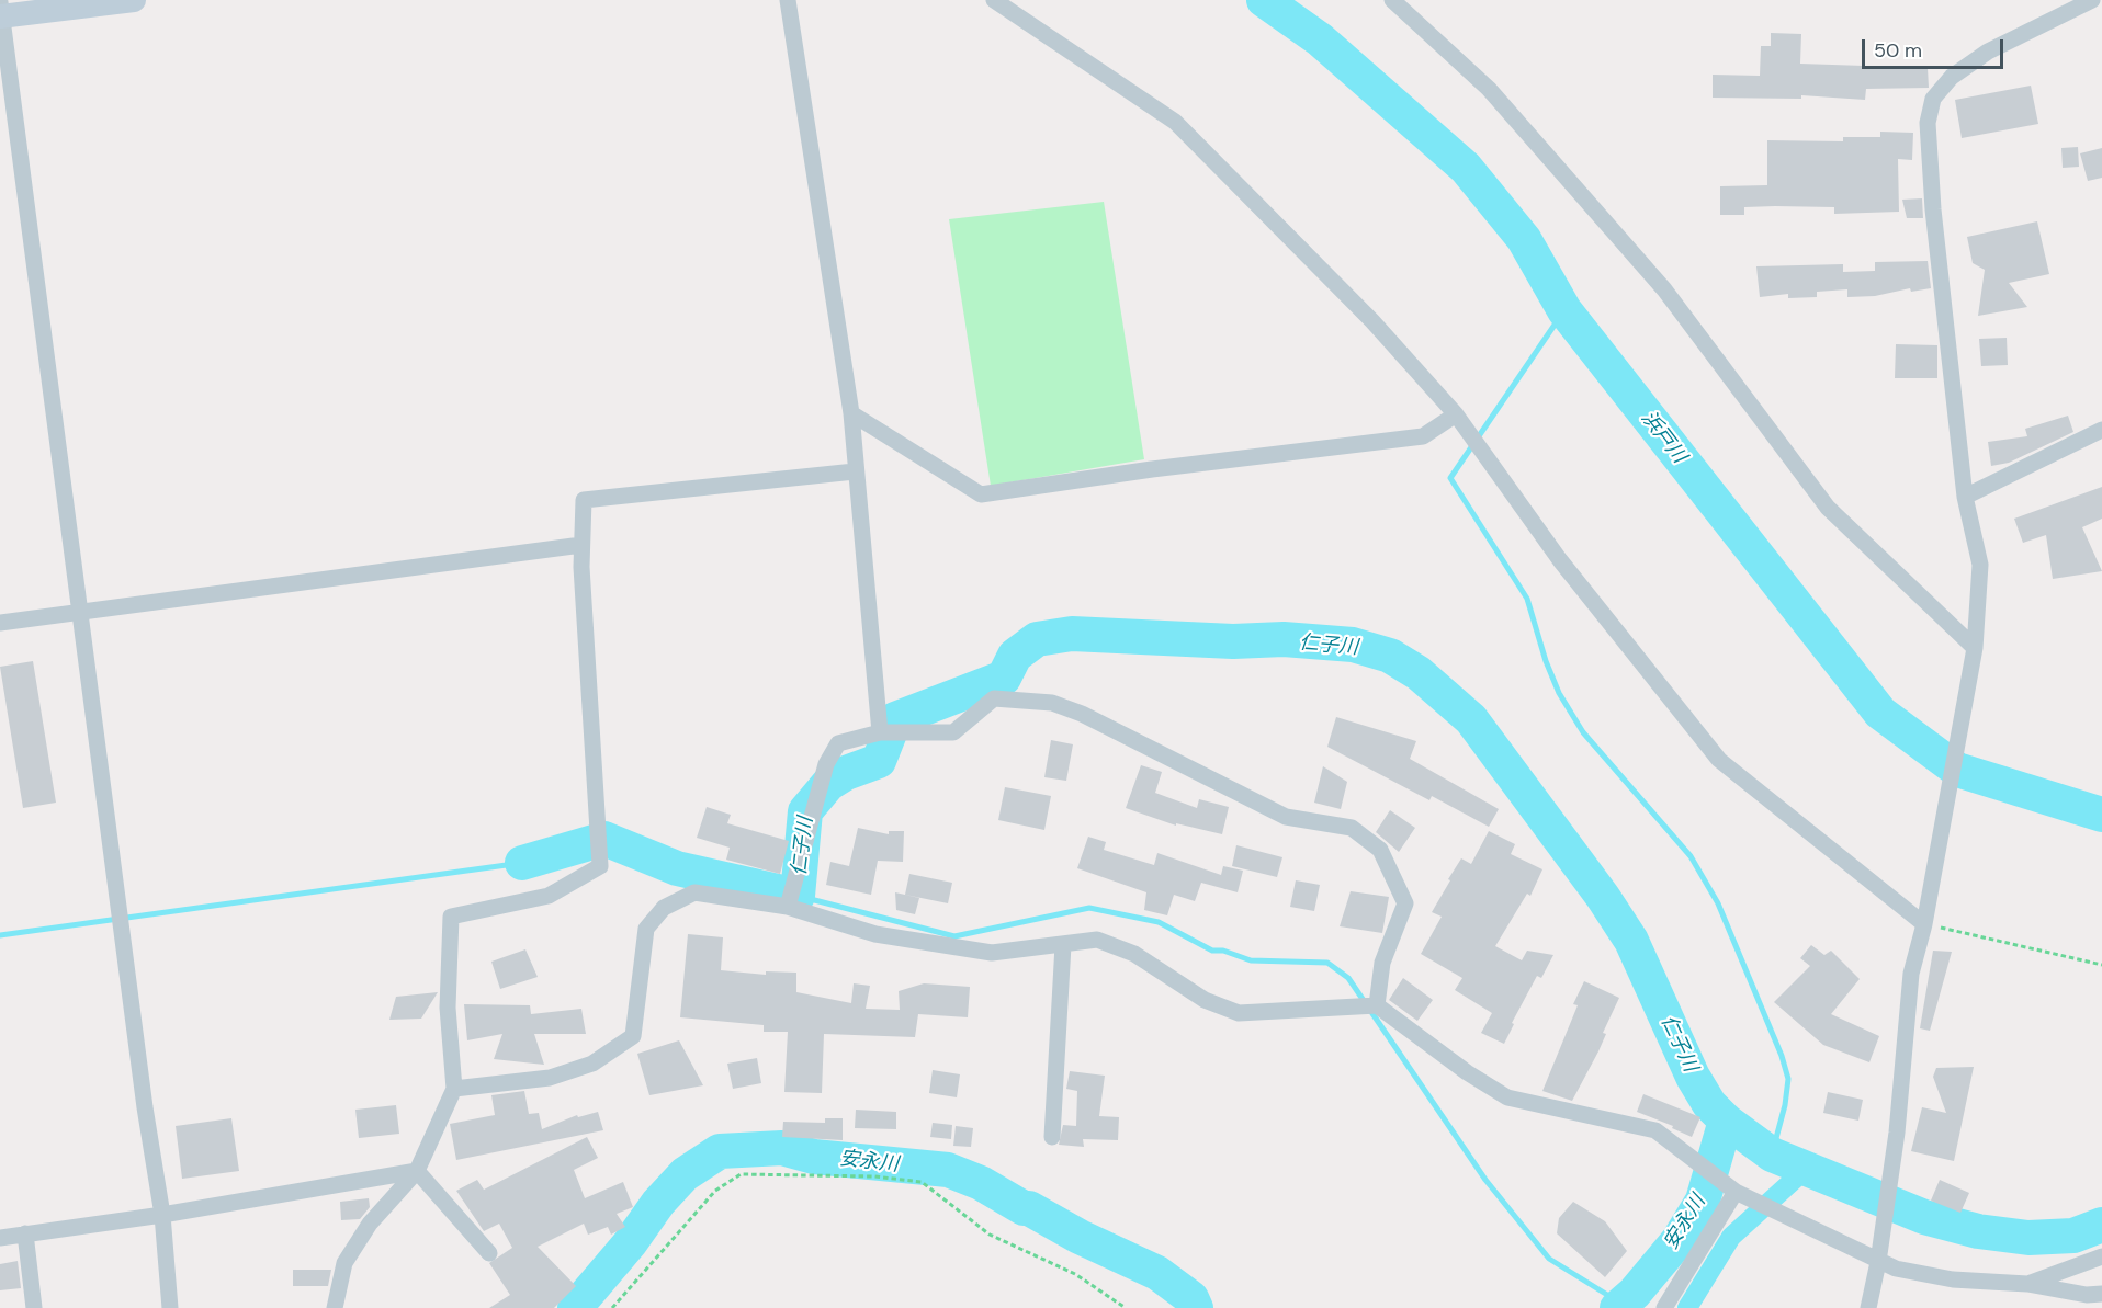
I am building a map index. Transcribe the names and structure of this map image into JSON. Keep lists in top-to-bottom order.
{
  "water": ["浜戸川", "仁子川", "安永川"],
  "scale_bar": "50 m"
}
